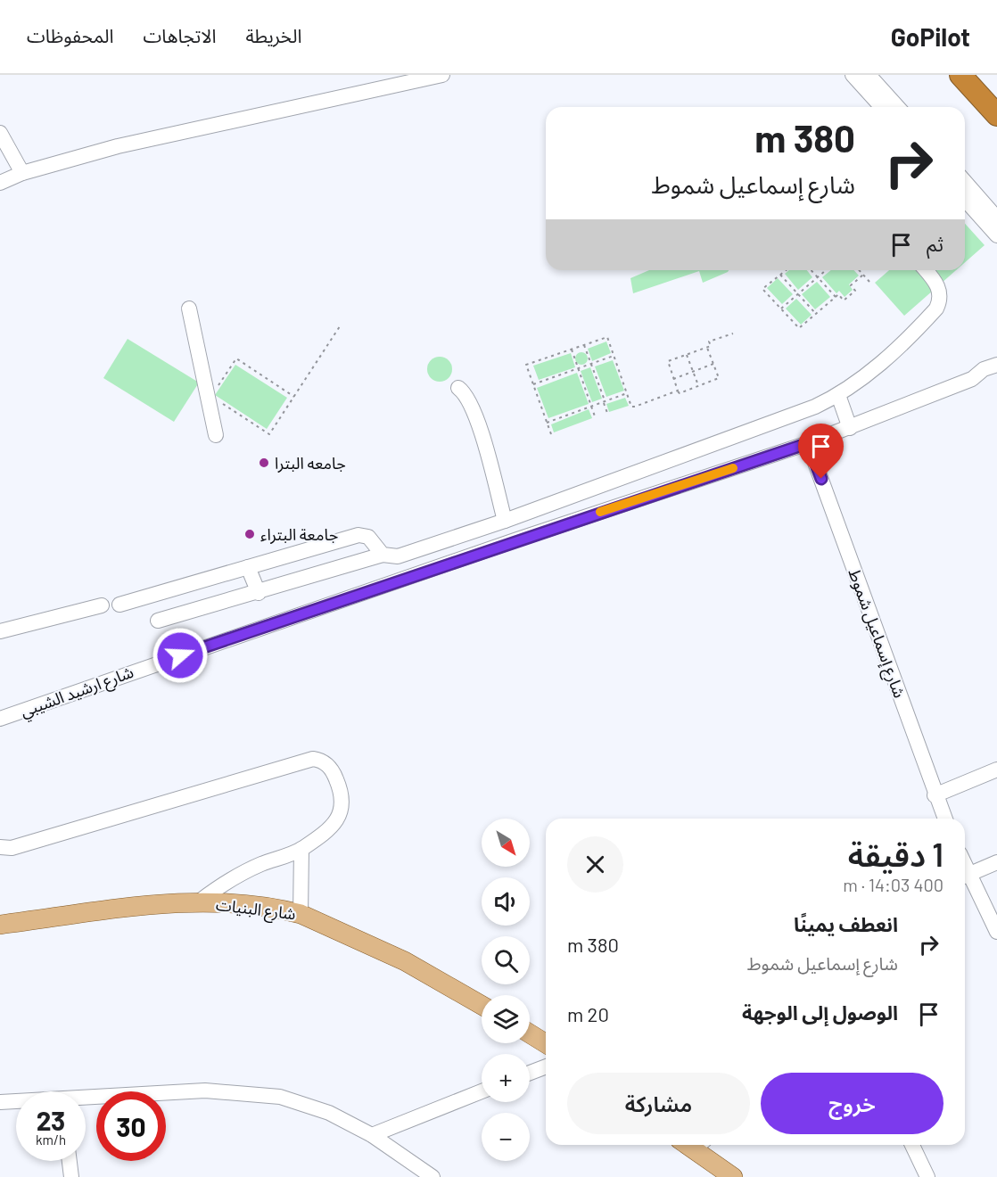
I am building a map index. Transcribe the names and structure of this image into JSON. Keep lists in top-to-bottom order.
{
  "streets": {
    "main road": ["شارع البنيات"],
    "street": ["شارع إسماعيل شموط", "شارع ارشيد الشيبي"]
  },
  "crossings": [
    ["شارع إسماعيل شموط", "شارع ارشيد الشيبي"]
  ],
  "places": ["جامعه البترا", "جامعة البتراء"],
  "north": "bottom right",
  "page": {
    "header": "GoPilot",
    "nav": ["الخريطة", "الاتجاهات", "المحفوظات"],
    "turn": ["380 m", "شارع إسماعيل شموط"],
    "then": "ثم",
    "map_buttons": ["+", "−"],
    "heading": ["1 دقيقة", "400 m · 14:03"],
    "list": [
      {
        "name": "انعطف يمينًا",
        "note": "شارع إسماعيل شموط",
        "value": "380 m"
      },
      {
        "name": "الوصول إلى الوجهة",
        "value": "20 m"
      }
    ],
    "buttons": ["خروج", "مشاركة"],
    "speed": "23 km/h",
    "limit": "30"
  }
}
